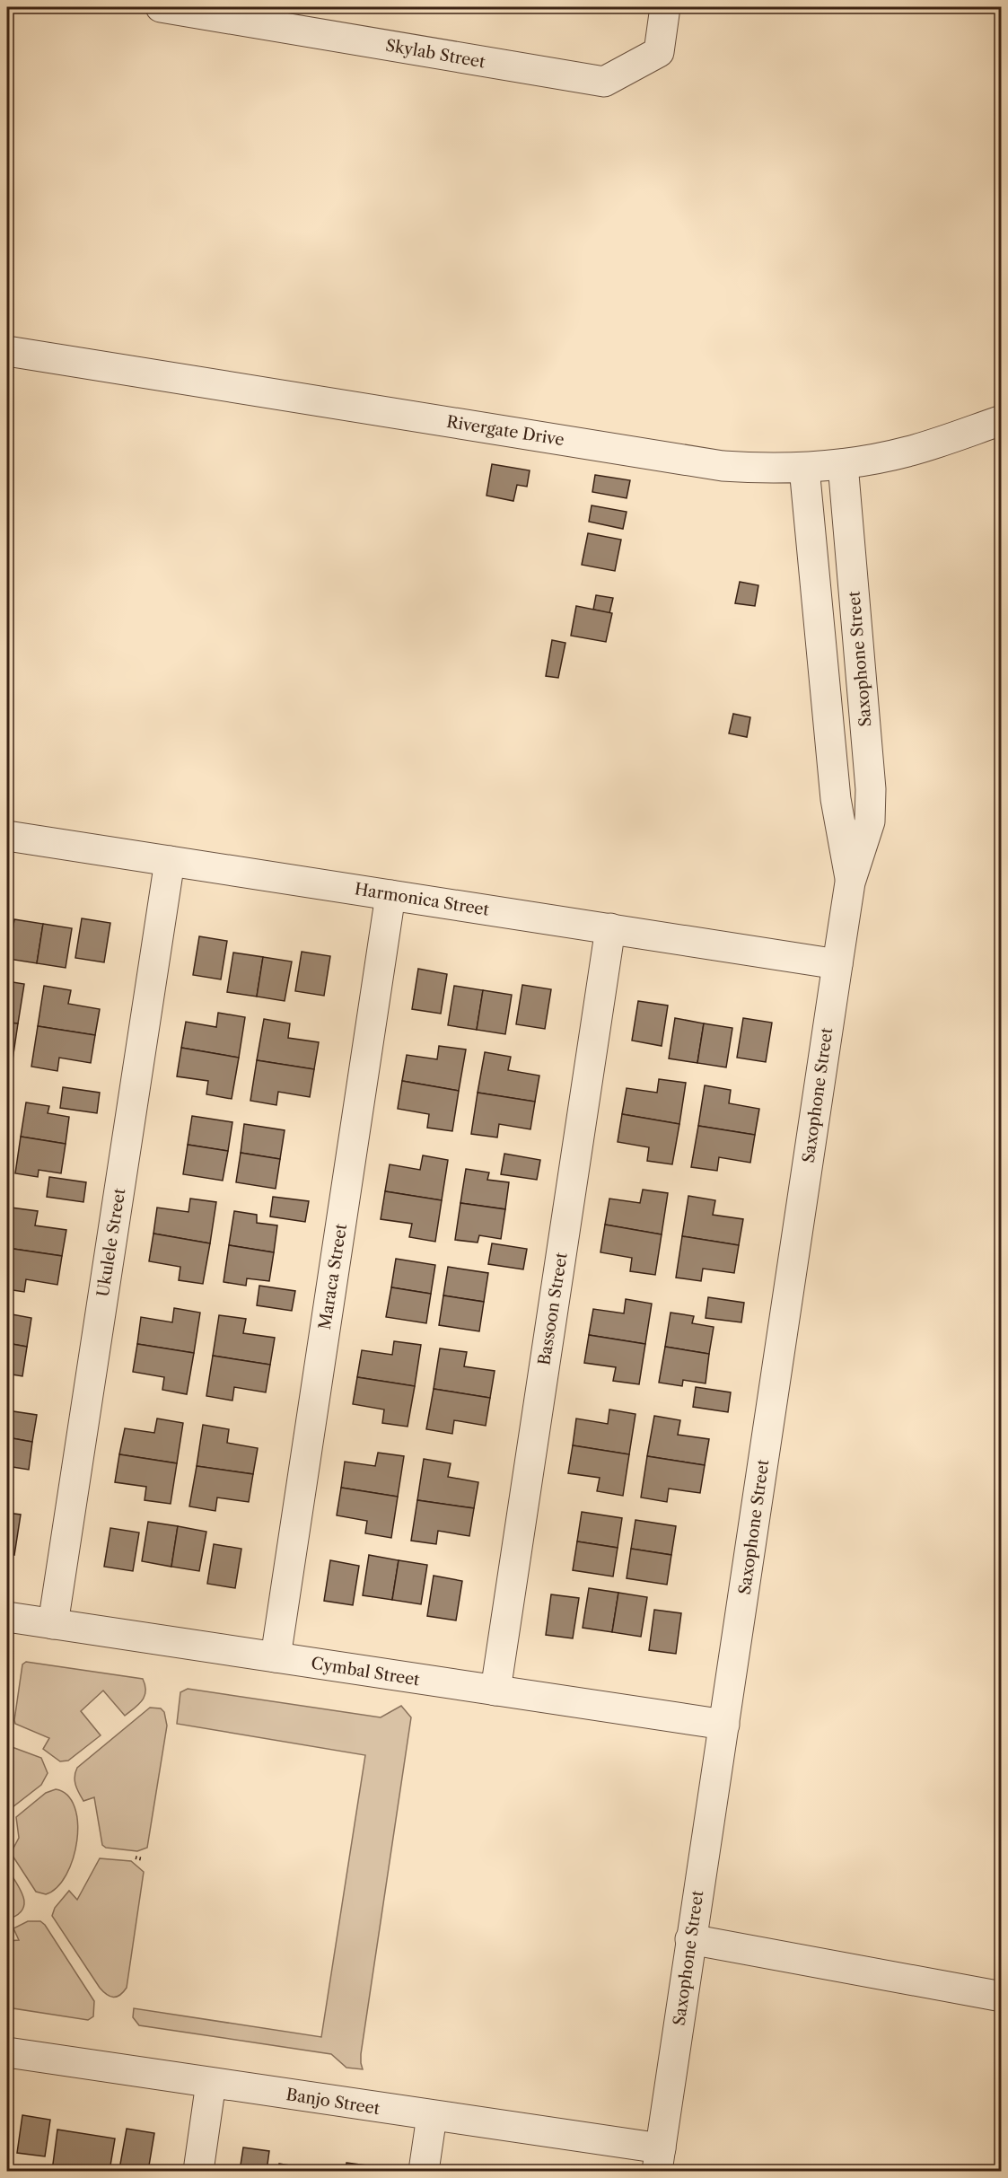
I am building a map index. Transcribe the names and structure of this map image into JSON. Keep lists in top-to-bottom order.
{
  "streets": {
    "street": [
      "Skylab Street",
      "Rivergate Drive",
      "Saxophone Street",
      "Harmonica Street",
      "Ukulele Street",
      "Maraca Street",
      "Bassoon Street",
      "Cymbal Street",
      "Banjo Street"
    ]
  },
  "crossings": [
    ["Rivergate Drive", "Saxophone Street"],
    ["Saxophone Street", "Harmonica Street"],
    ["Saxophone Street", "Cymbal Street"],
    ["Saxophone Street", "Banjo Street"],
    ["Harmonica Street", "Ukulele Street"],
    ["Harmonica Street", "Maraca Street"],
    ["Harmonica Street", "Bassoon Street"],
    ["Ukulele Street", "Cymbal Street"],
    ["Maraca Street", "Cymbal Street"],
    ["Bassoon Street", "Cymbal Street"]
  ]
}
